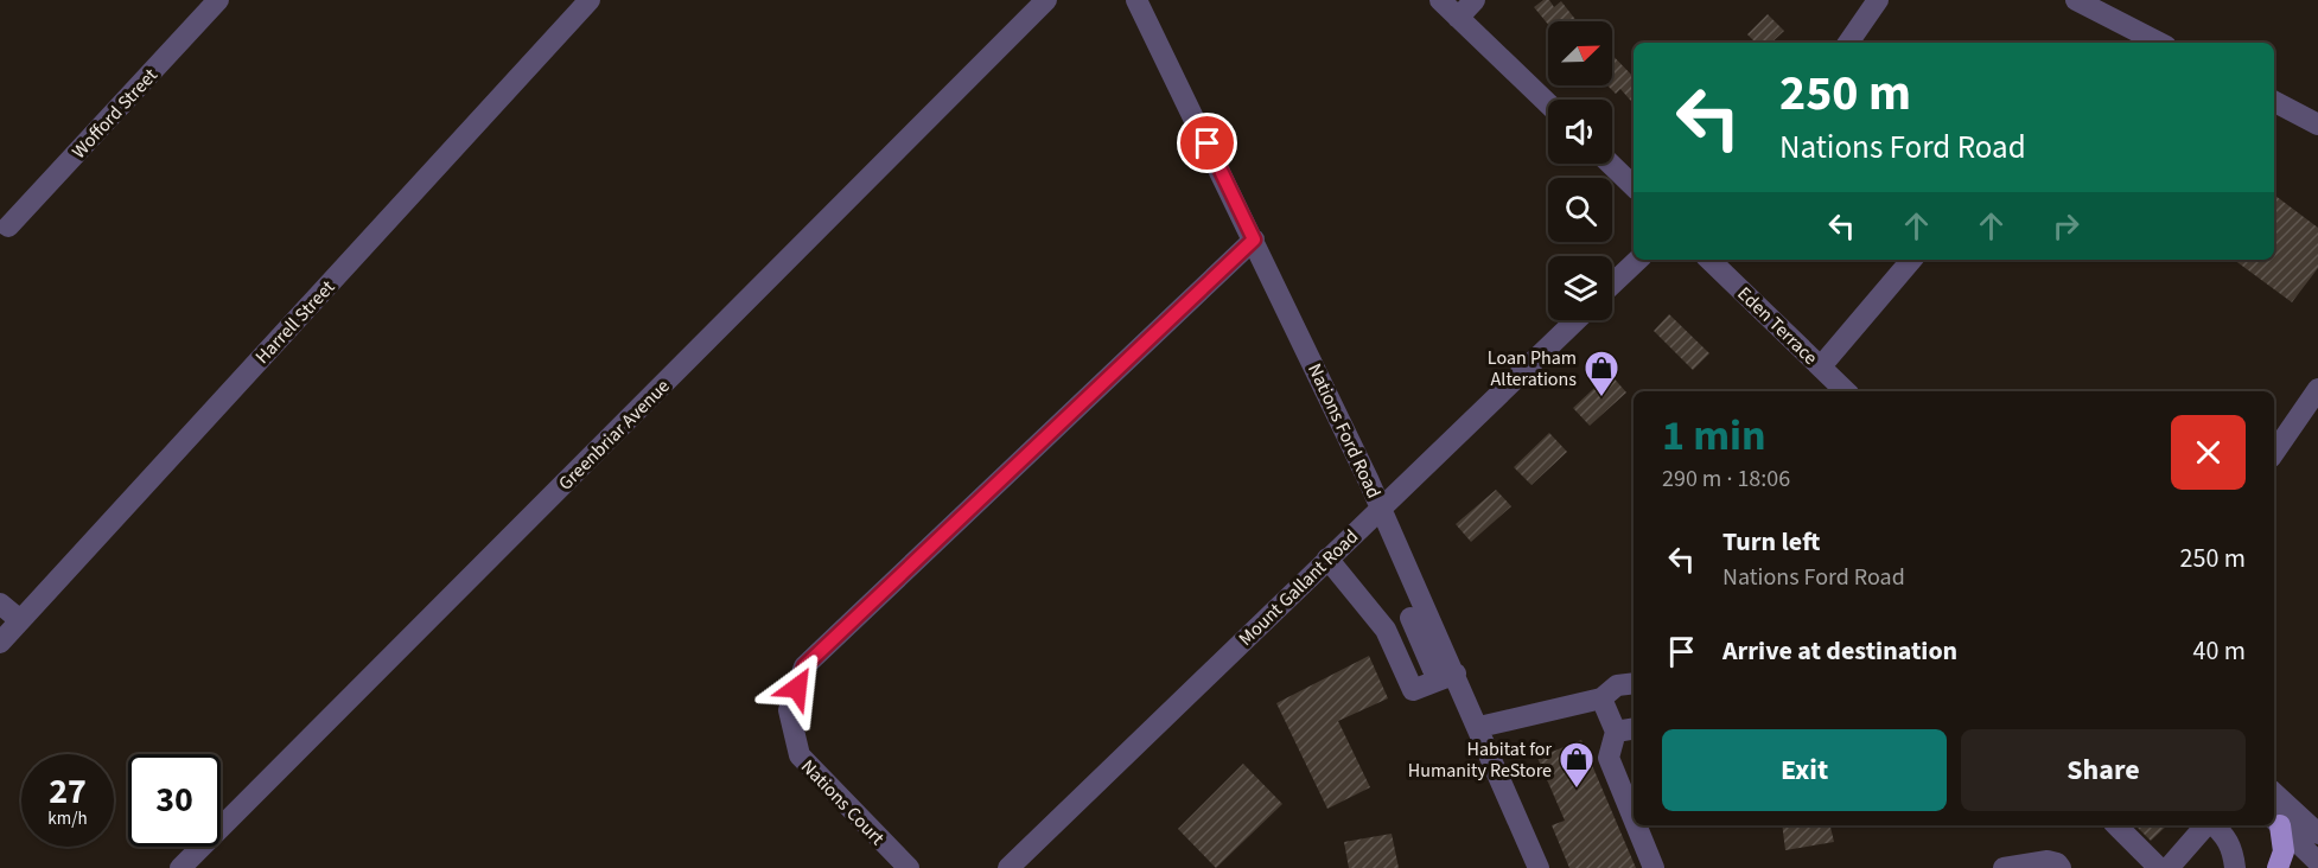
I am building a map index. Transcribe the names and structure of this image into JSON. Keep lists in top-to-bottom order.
{
  "streets": {
    "street": [
      "Wofford Street",
      "Harrell Street",
      "Eden Terrace",
      "Nations Ford Road",
      "Greenbriar Avenue",
      "Mount Gallant Road",
      "Nations Court"
    ]
  },
  "crossings": [
    ["Nations Ford Road", "Mount Gallant Road"],
    ["Nations Ford Road", "Nations Court"]
  ],
  "places": {
    "shop": ["Loan Pham Alterations", "Habitat for Humanity ReStore"]
  },
  "north": "top right",
  "page": {
    "turn": ["250 m", "Nations Ford Road"],
    "heading": ["1 min", "290 m · 18:06"],
    "list": [
      {
        "name": "Turn left",
        "note": "Nations Ford Road",
        "value": "250 m"
      },
      {
        "name": "Arrive at destination",
        "value": "40 m"
      }
    ],
    "buttons": ["Exit", "Share"],
    "speed": "27 km/h",
    "limit": "30"
  }
}
